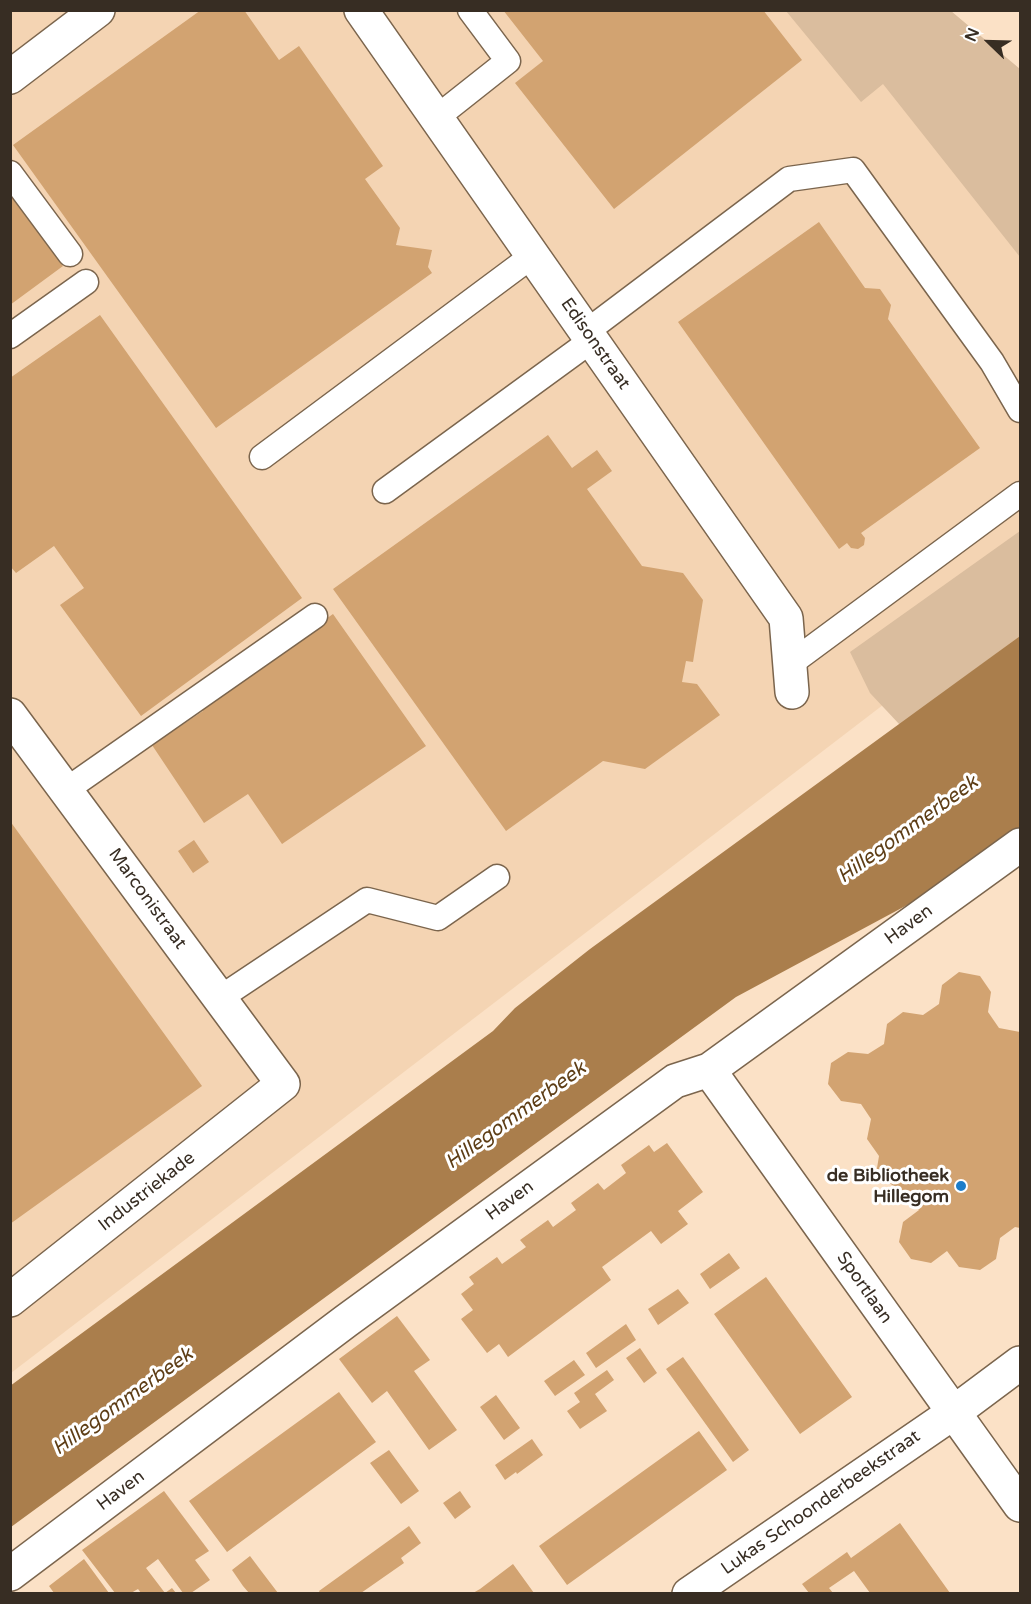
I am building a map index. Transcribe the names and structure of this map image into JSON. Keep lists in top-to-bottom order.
{
  "streets": {
    "street": [
      "Edisonstraat",
      "Marconistraat",
      "Haven",
      "Industriekade",
      "Sportlaan",
      "Lukas Schoonderbeekstraat"
    ]
  },
  "crossings": [
    ["Marconistraat", "Industriekade"],
    ["Haven", "Sportlaan"],
    ["Sportlaan", "Lukas Schoonderbeekstraat"]
  ],
  "water": ["Hillegommerbeek"],
  "places": ["de Bibliotheek Hillegom"],
  "north": "top left"
}
